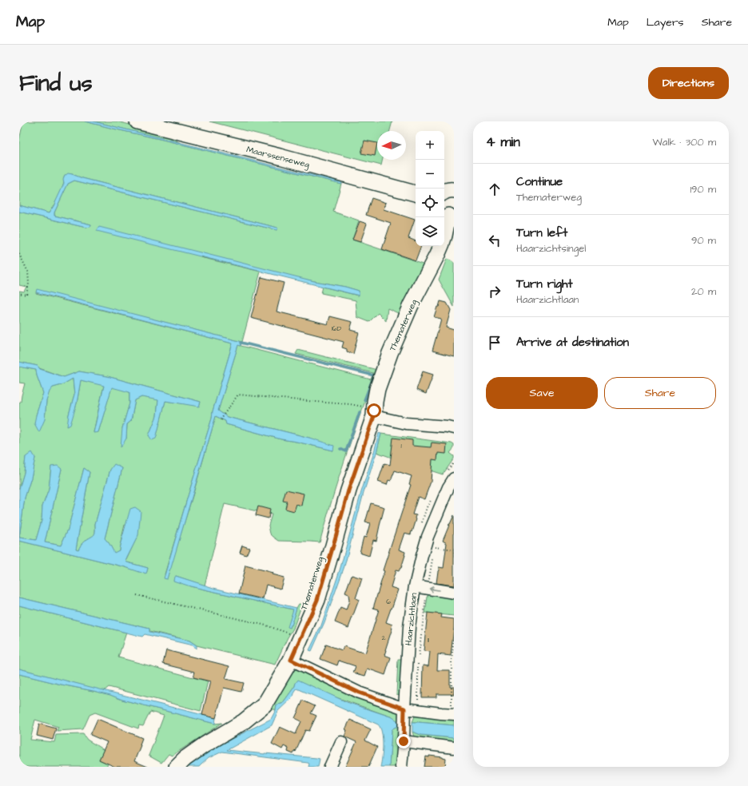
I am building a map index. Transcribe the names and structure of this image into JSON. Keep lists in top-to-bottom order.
{
  "streets": {
    "street": ["Maarssenseweg", "Thematerweg", "Haarzichtlaan"]
  },
  "house_numbers": [
    "16D",
    "1",
    "6",
    "2",
    "11"
  ],
  "north": "left",
  "page": {
    "header": "Map",
    "nav": ["Map", "Layers", "Share"],
    "buttons": [
      "Directions",
      ["Save", "Share"]
    ],
    "title": "Find us",
    "heading": ["4 min", "Walk · 300 m"],
    "map_buttons": ["+", "−"],
    "list": [
      ["Continue", "Thematerweg", "190 m"],
      ["Turn left", "Haarzichtsingel", "90 m"],
      ["Turn right", "Haarzichtlaan", "20 m"],
      "Arrive at destination"
    ]
  }
}
